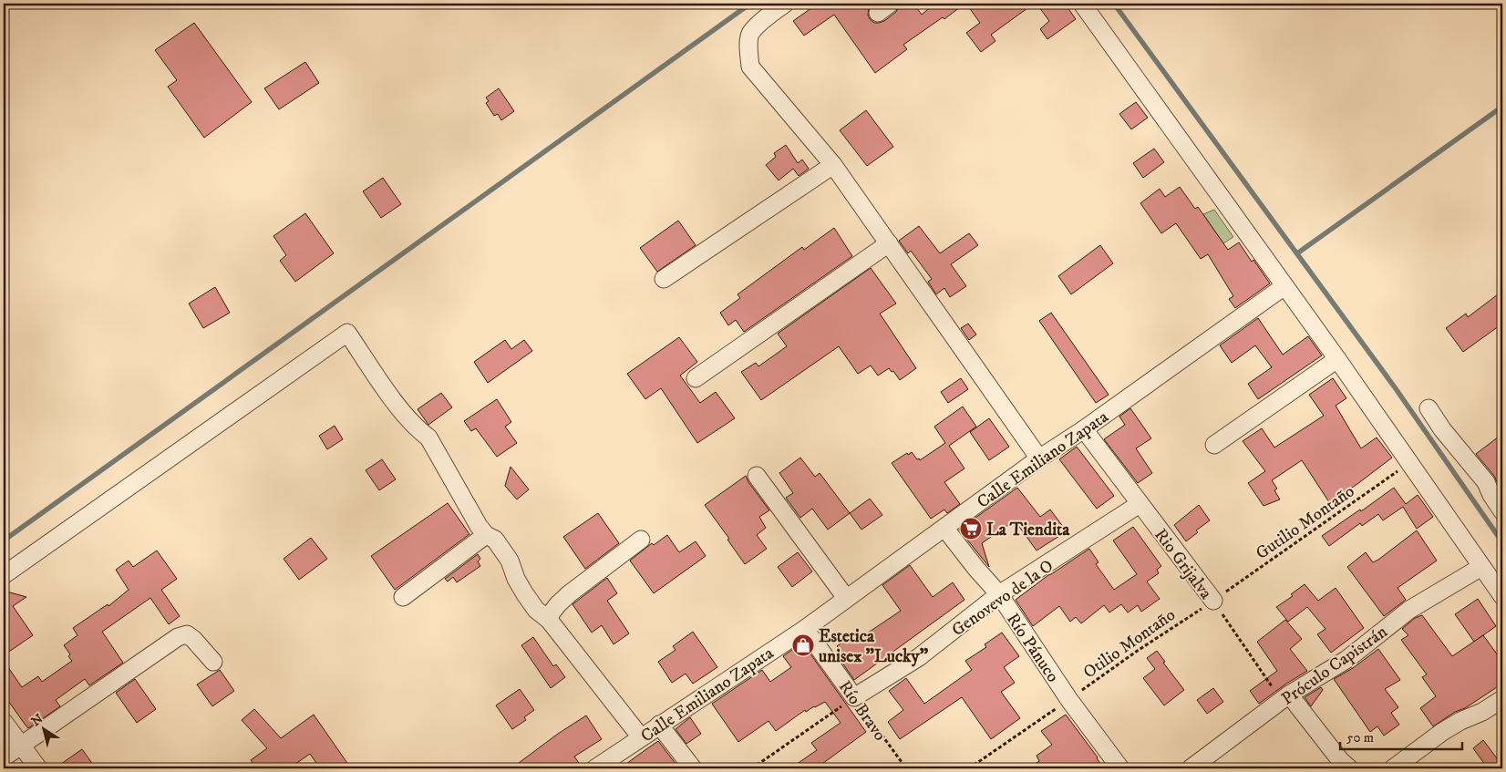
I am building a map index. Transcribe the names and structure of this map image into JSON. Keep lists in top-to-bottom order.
{
  "streets": {
    "street": [
      "Calle Emiliano Zapata",
      "Rio Grijalva",
      "Genovevo de la O",
      "Río Pánuco",
      "Próculo Capistrán",
      "Río Bravo"
    ],
    "path": ["Gutilio Montaño", "Otilio Montaño"]
  },
  "crossings": [
    ["Calle Emiliano Zapata", "Rio Grijalva"],
    ["Calle Emiliano Zapata", "Río Pánuco"],
    ["Calle Emiliano Zapata", "Río Bravo"],
    ["Gutilio Montaño", "Rio Grijalva"],
    ["Gutilio Montaño", "Otilio Montaño"],
    ["Rio Grijalva", "Genovevo de la O"],
    ["Rio Grijalva", "Otilio Montaño"],
    ["Rio Grijalva", "Próculo Capistrán"],
    ["Genovevo de la O", "Río Pánuco"],
    ["Genovevo de la O", "Río Bravo"],
    ["Otilio Montaño", "Río Pánuco"]
  ],
  "places": {
    "supermarket": ["La Tiendita"],
    "shop": ["Estetica unisex \"Lucky\""]
  },
  "scale_bar": "50 m",
  "north": "top left"
}
